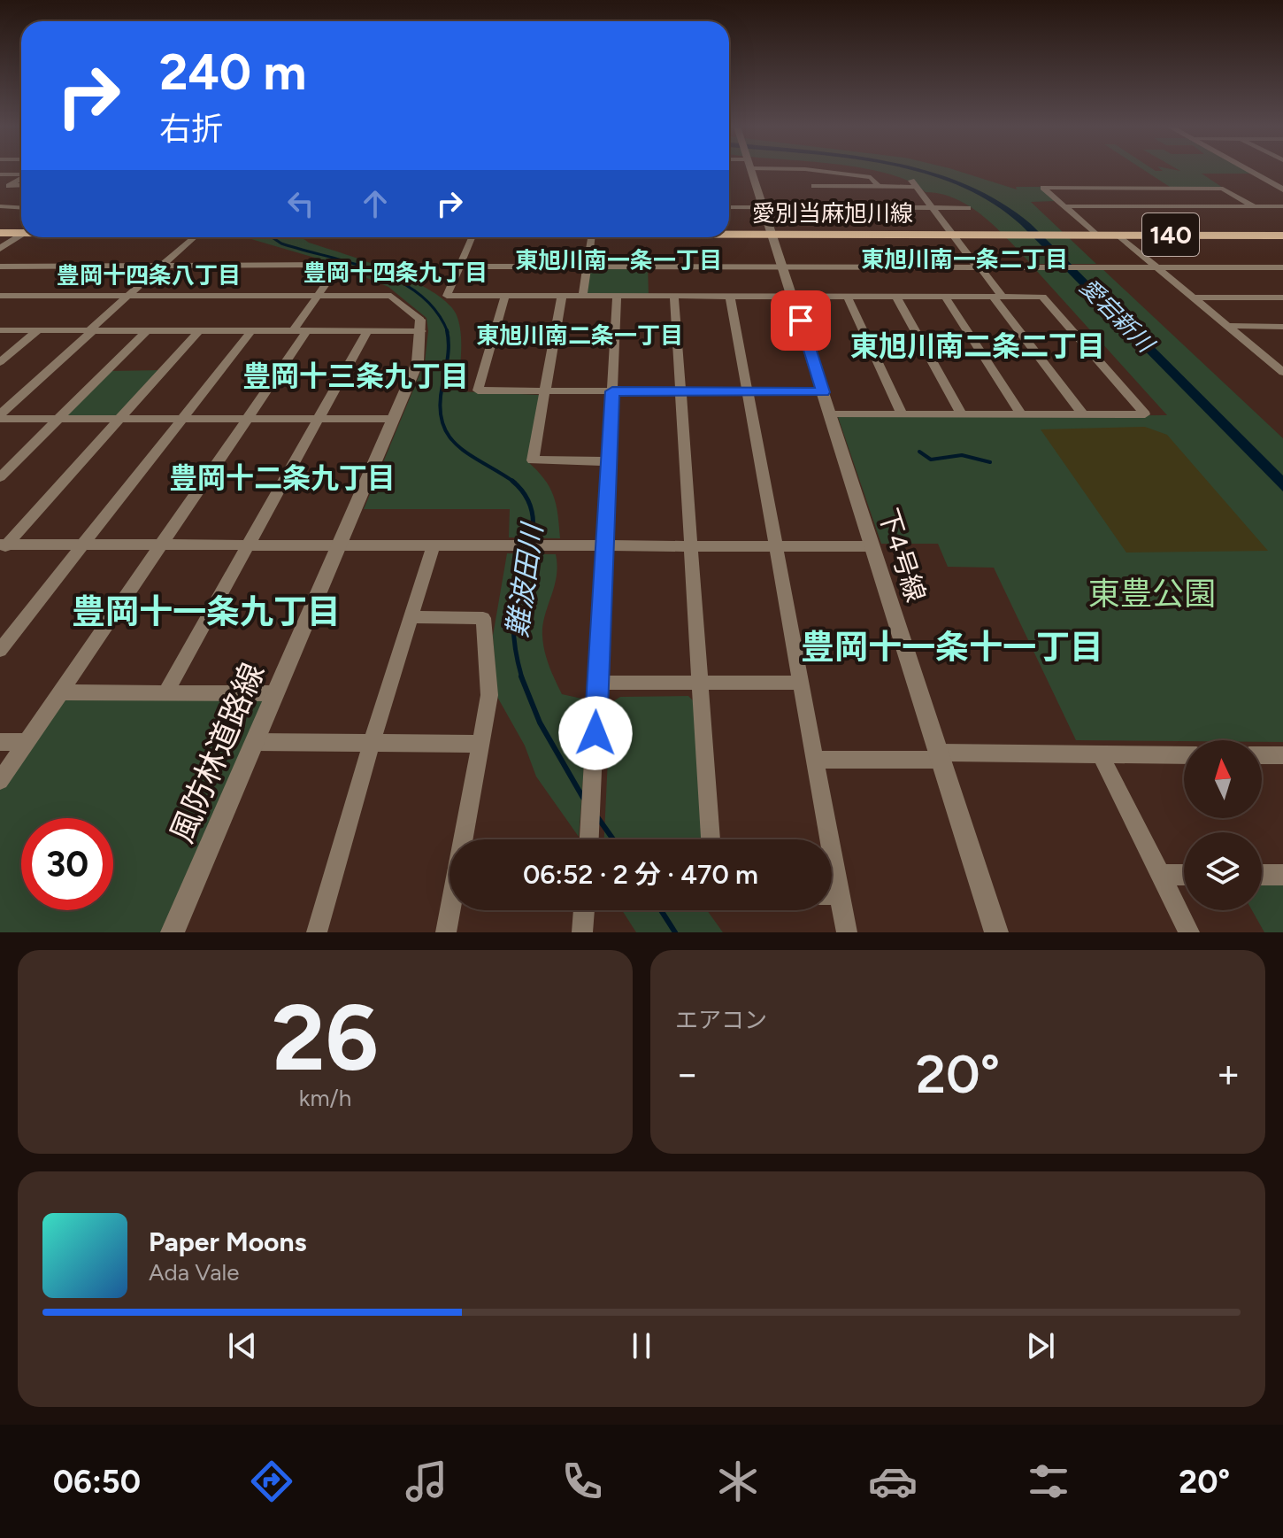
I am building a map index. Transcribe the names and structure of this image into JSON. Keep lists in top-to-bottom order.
{
  "streets": {
    "main road": ["愛別当麻旭川線", "140"],
    "street": ["下4号線", "風防林道路線"]
  },
  "crossings": [
    ["愛別当麻旭川線", "下4号線"]
  ],
  "districts": [
    "東旭川南一条二丁目",
    "東旭川南一条一丁目",
    "豊岡十四条九丁目",
    "豊岡十四条八丁目",
    "東旭川南二条一丁目",
    "東旭川南二条二丁目",
    "豊岡十三条九丁目",
    "豊岡十二条九丁目",
    "豊岡十一条九丁目",
    "豊岡十一条十一丁目"
  ],
  "water": ["愛宕新川", "難波田川"],
  "parks": ["東豊公園"],
  "north": "top",
  "page": {
    "turn": ["240 m", "右折"],
    "limit": "30",
    "trip": "06:52 · 2 分 · 470 m",
    "tile": [
      ["26", "km/h"],
      "エアコン"
    ],
    "heat": ["−", "20°", "+"],
    "song": ["Paper Moons", "Ada Vale"],
    "tabs": ["06:50", "20°"]
  }
}
